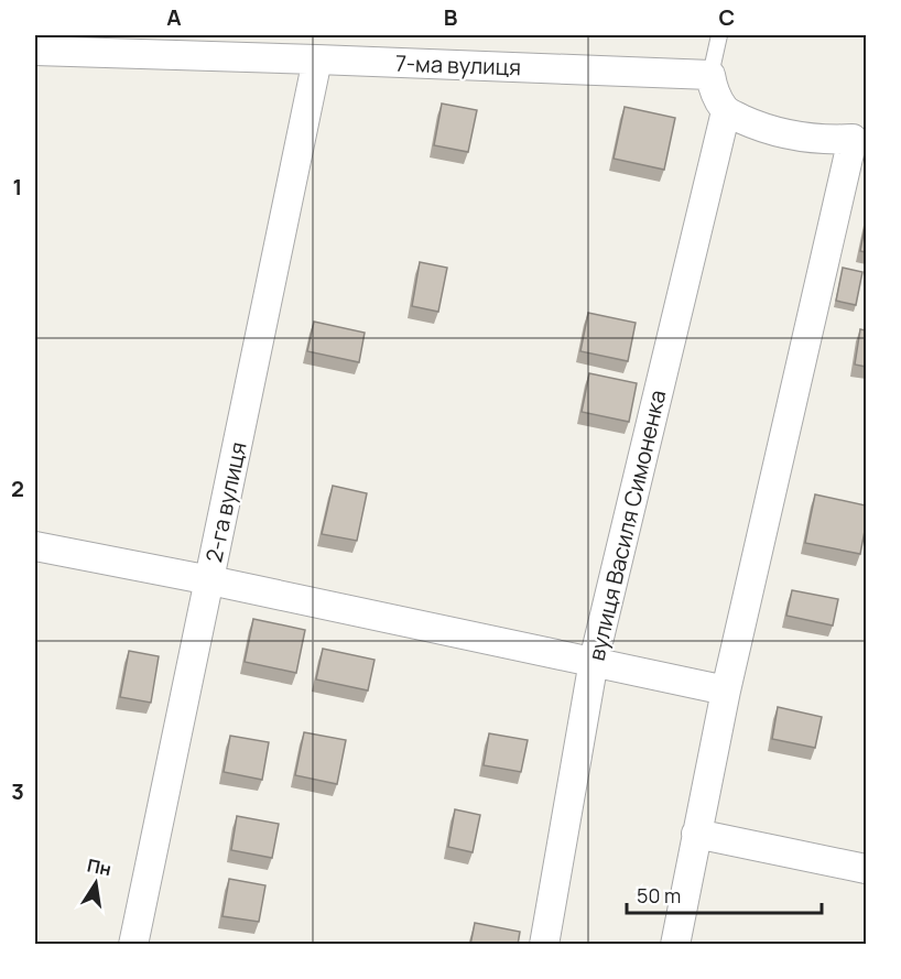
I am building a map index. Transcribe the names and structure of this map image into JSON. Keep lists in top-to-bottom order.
{
  "streets": {
    "street": ["7-ма вулиця", "2-га вулиця", "вулиця Василя Симоненка"]
  },
  "crossings": [
    ["7-ма вулиця", "2-га вулиця"]
  ],
  "scale_bar": "50 m",
  "north": "top",
  "grid": {
    "columns": ["A", "B", "C"],
    "rows": ["1", "2", "3"]
  }
}
